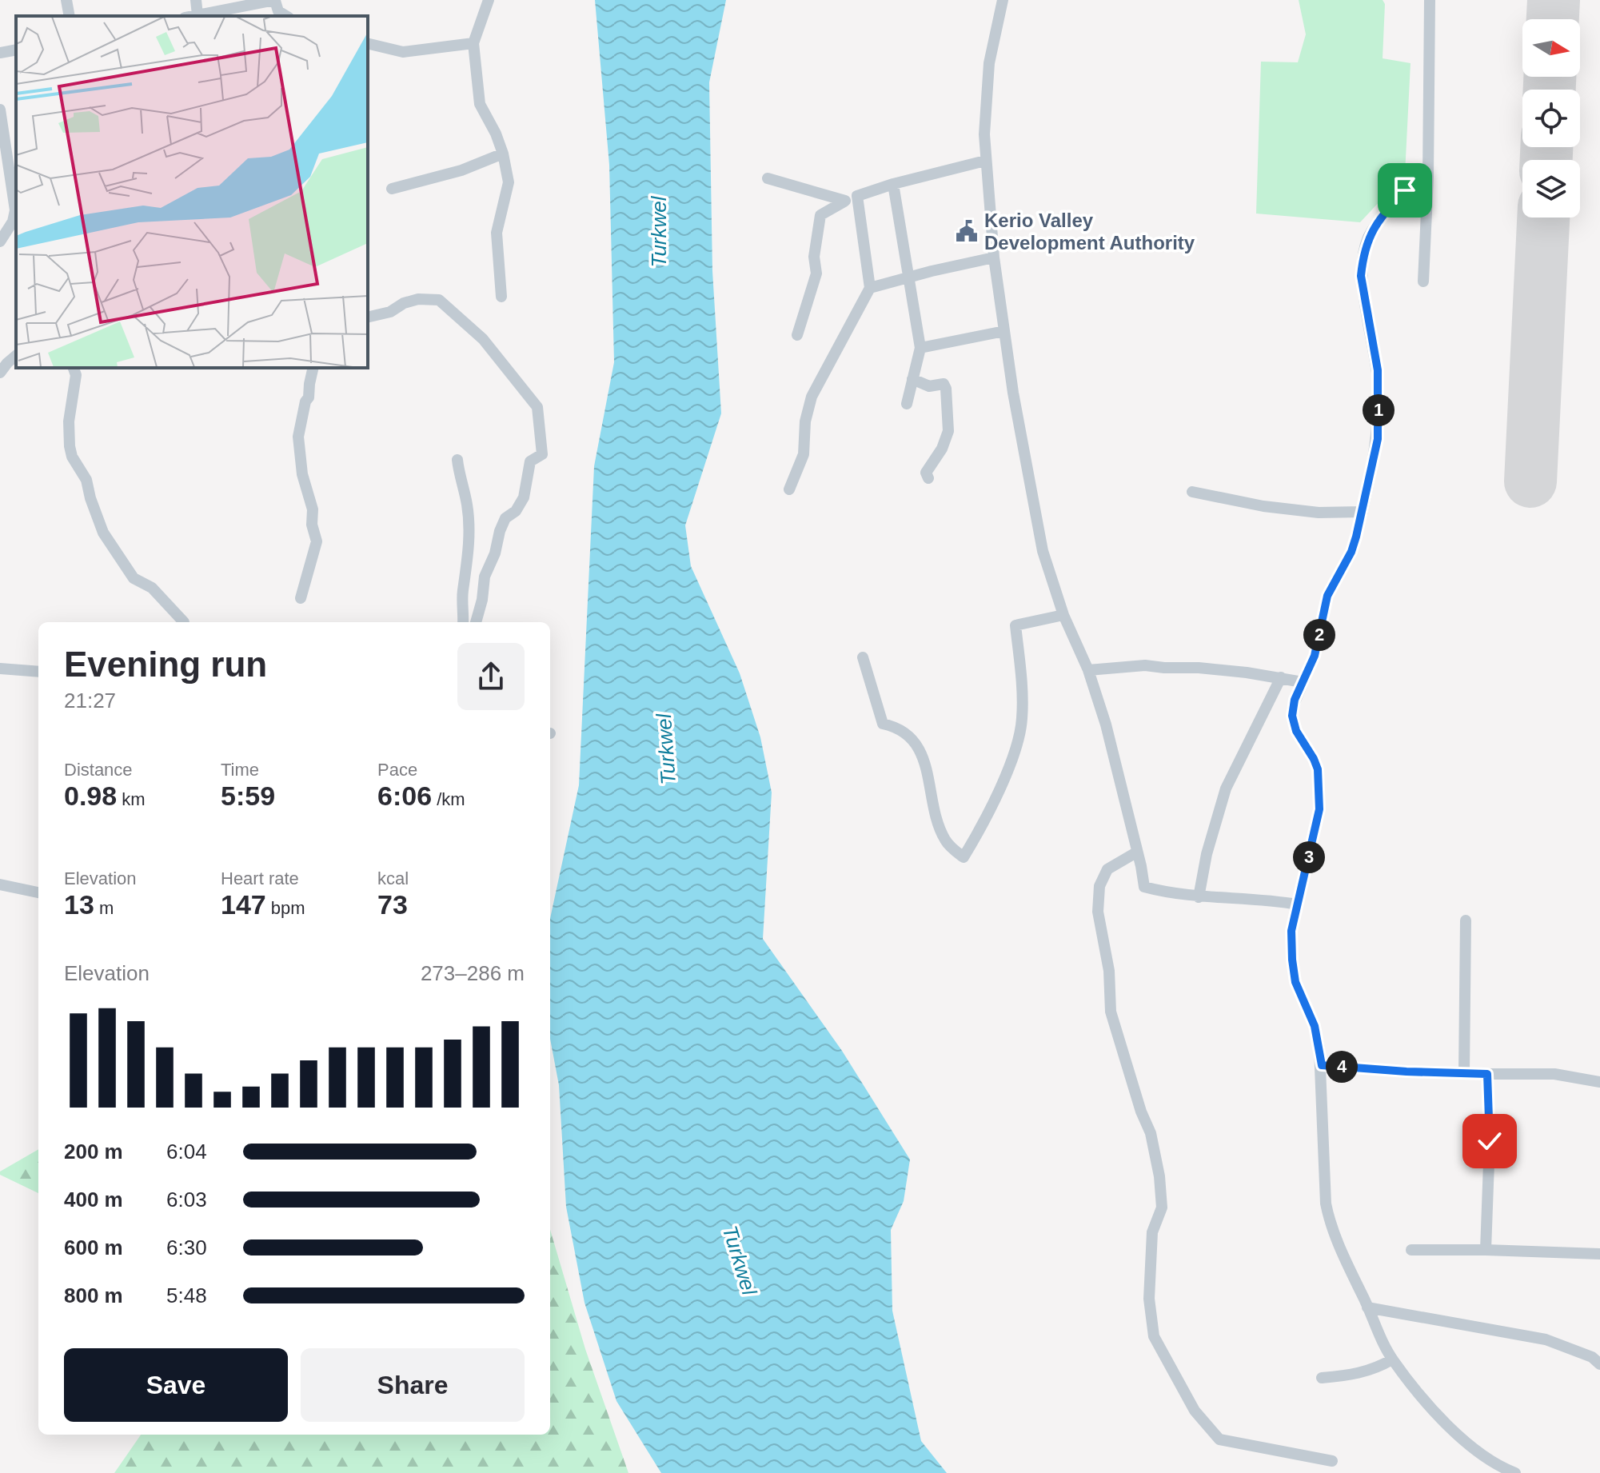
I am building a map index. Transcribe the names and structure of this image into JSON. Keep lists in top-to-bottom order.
{
  "water": ["Turkwel"],
  "places": {
    "public building": ["Kerio Valley Development Authority"]
  },
  "north": "right",
  "page": {
    "pins": [
      "1",
      "2",
      "3",
      "4"
    ],
    "heading": ["Evening run", "21:27"],
    "stats": [
      ["Distance", "0.98 km"],
      ["Time", "5:59"],
      ["Pace", "6:06 /km"],
      ["Elevation", "13 m"],
      ["Heart rate", "147 bpm"],
      ["kcal", "73"]
    ],
    "chart": ["Elevation", "273–286 m"],
    "list": [
      {
        "name": "200 m",
        "note": "6:04"
      },
      {
        "name": "400 m",
        "note": "6:03"
      },
      {
        "name": "600 m",
        "note": "6:30"
      },
      {
        "name": "800 m",
        "note": "5:48"
      }
    ],
    "buttons": ["Save", "Share"]
  }
}
